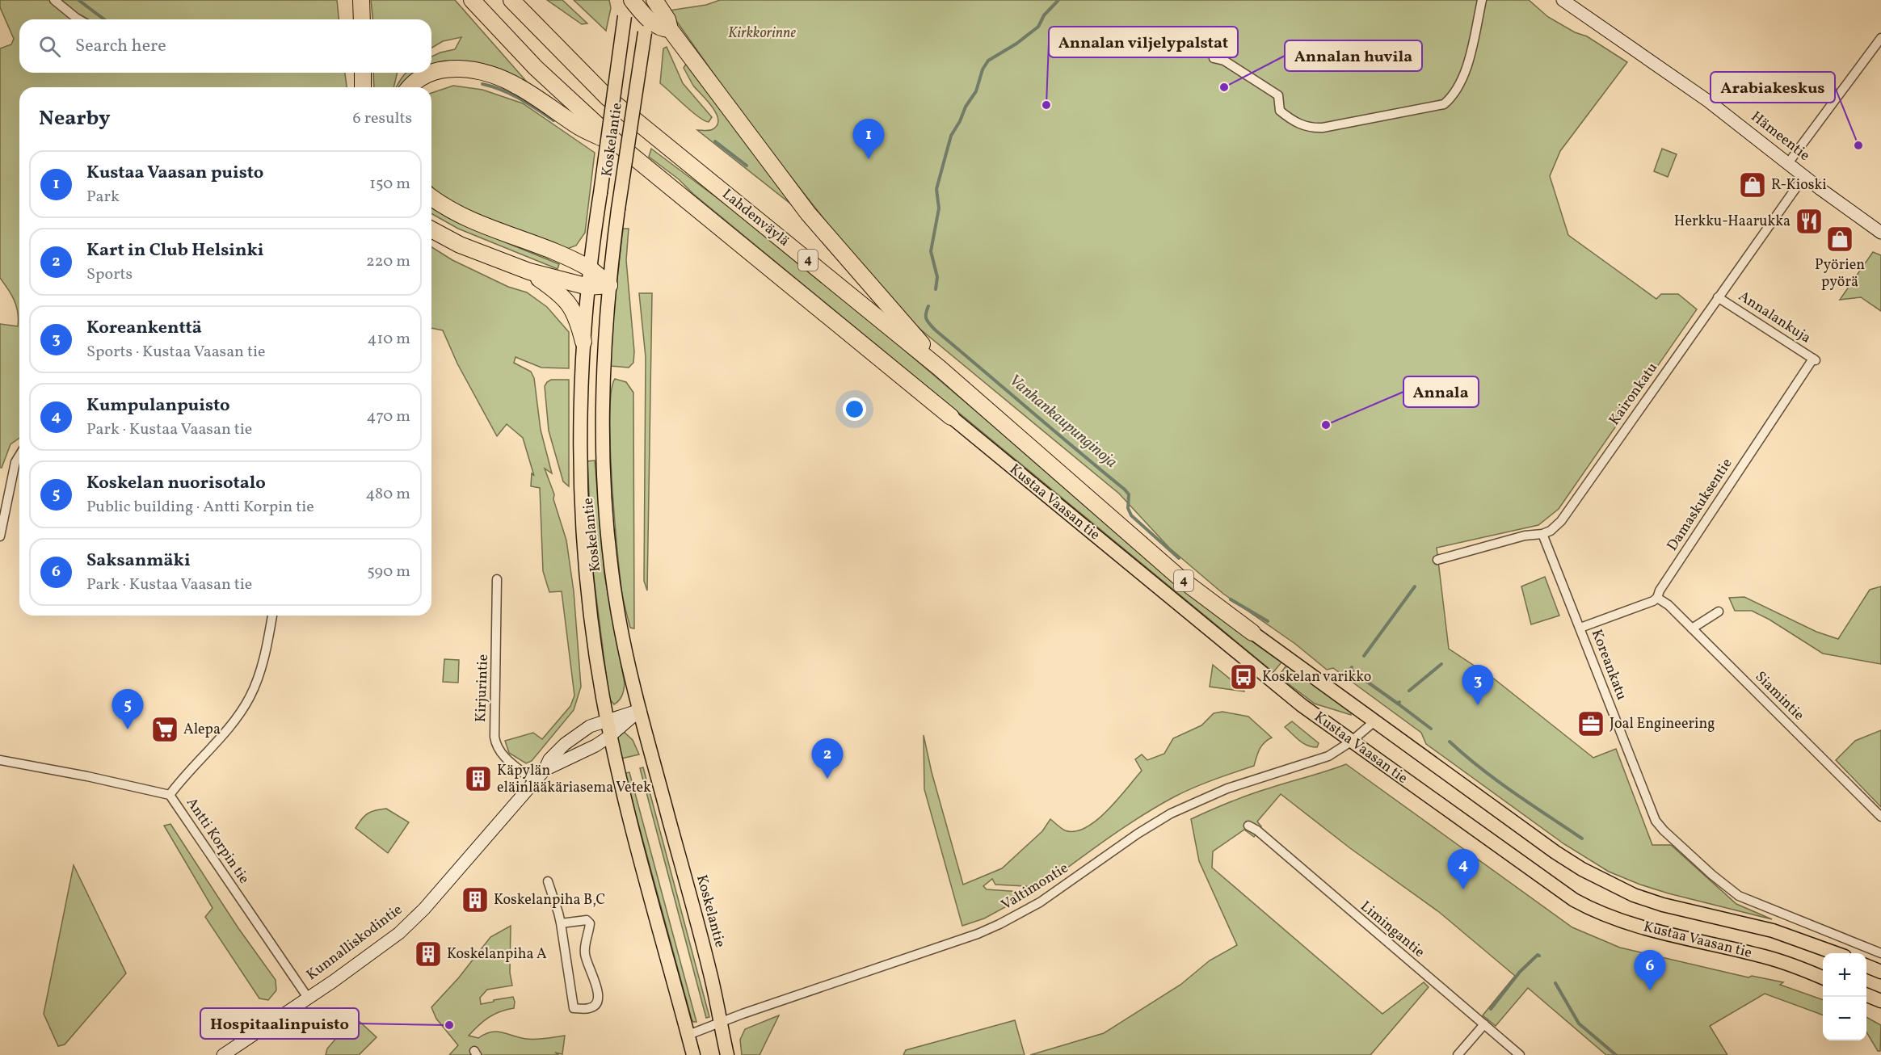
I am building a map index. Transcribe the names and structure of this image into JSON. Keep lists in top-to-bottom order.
{
  "streets": {
    "highway": ["Lahdenväylä", "4", "Kustaa Vaasan tie"],
    "main road": ["Koskelantie"],
    "street": [
      "Hämeentie",
      "Annalankuja",
      "Kaironkatu",
      "Damaskuksentie",
      "Koreankatu",
      "Kirjurintie",
      "Siamintie",
      "Antti Korpin tie",
      "Valtimontie",
      "Limingantie",
      "Kunnalliskodintie"
    ]
  },
  "crossings": [
    ["Hämeentie", "Kaironkatu"],
    ["Koskelantie", "Valtimontie"],
    ["Koskelantie", "Kunnalliskodintie"],
    ["Lahdenväylä", "Kustaa Vaasan tie"],
    ["Annalankuja", "Kaironkatu"],
    ["Annalankuja", "Damaskuksentie"],
    ["Kaironkatu", "Koreankatu"],
    ["Kustaa Vaasan tie", "Valtimontie"],
    ["Damaskuksentie", "Siamintie"],
    ["Kirjurintie", "Kunnalliskodintie"],
    ["Antti Korpin tie", "Kunnalliskodintie"]
  ],
  "water": ["Vanhankaupunginoja"],
  "parks": ["Kirkkorinne"],
  "places": {
    "other": [
      "Annalan huvila",
      "Annalan viljelypalstat",
      "Arabiakeskus",
      "Annala",
      "Hospitaalinpuisto"
    ],
    "shop": ["R-Kioski", "Pyörien pyörä"],
    "restaurant": ["Herkku-Haarukka"],
    "bus stop": ["Koskelan varikko"],
    "office": ["Joal Engineering"],
    "supermarket": ["Alepa"],
    "building": ["Käpylän eläinlääkäriasema Vetek", "Koskelanpiha B,C", "Koskelanpiha A"]
  },
  "page": {
    "search": "Search here",
    "heading": ["Nearby", "6 results"],
    "pins": [
      "1",
      "3",
      "5",
      "2",
      "4",
      "6"
    ],
    "list": [
      {
        "mark": "1",
        "name": "Kustaa Vaasan puisto",
        "note": "Park",
        "value": "150 m"
      },
      {
        "mark": "2",
        "name": "Kart in Club Helsinki",
        "note": "Sports",
        "value": "220 m"
      },
      {
        "mark": "3",
        "name": "Koreankenttä",
        "note": "Sports · Kustaa Vaasan tie",
        "value": "410 m"
      },
      {
        "mark": "4",
        "name": "Kumpulanpuisto",
        "note": "Park · Kustaa Vaasan tie",
        "value": "470 m"
      },
      {
        "mark": "5",
        "name": "Koskelan nuorisotalo",
        "note": "Public building · Antti Korpin tie",
        "value": "480 m"
      },
      {
        "mark": "6",
        "name": "Saksanmäki",
        "note": "Park · Kustaa Vaasan tie",
        "value": "590 m"
      }
    ],
    "map_buttons": ["+", "−"]
  }
}
